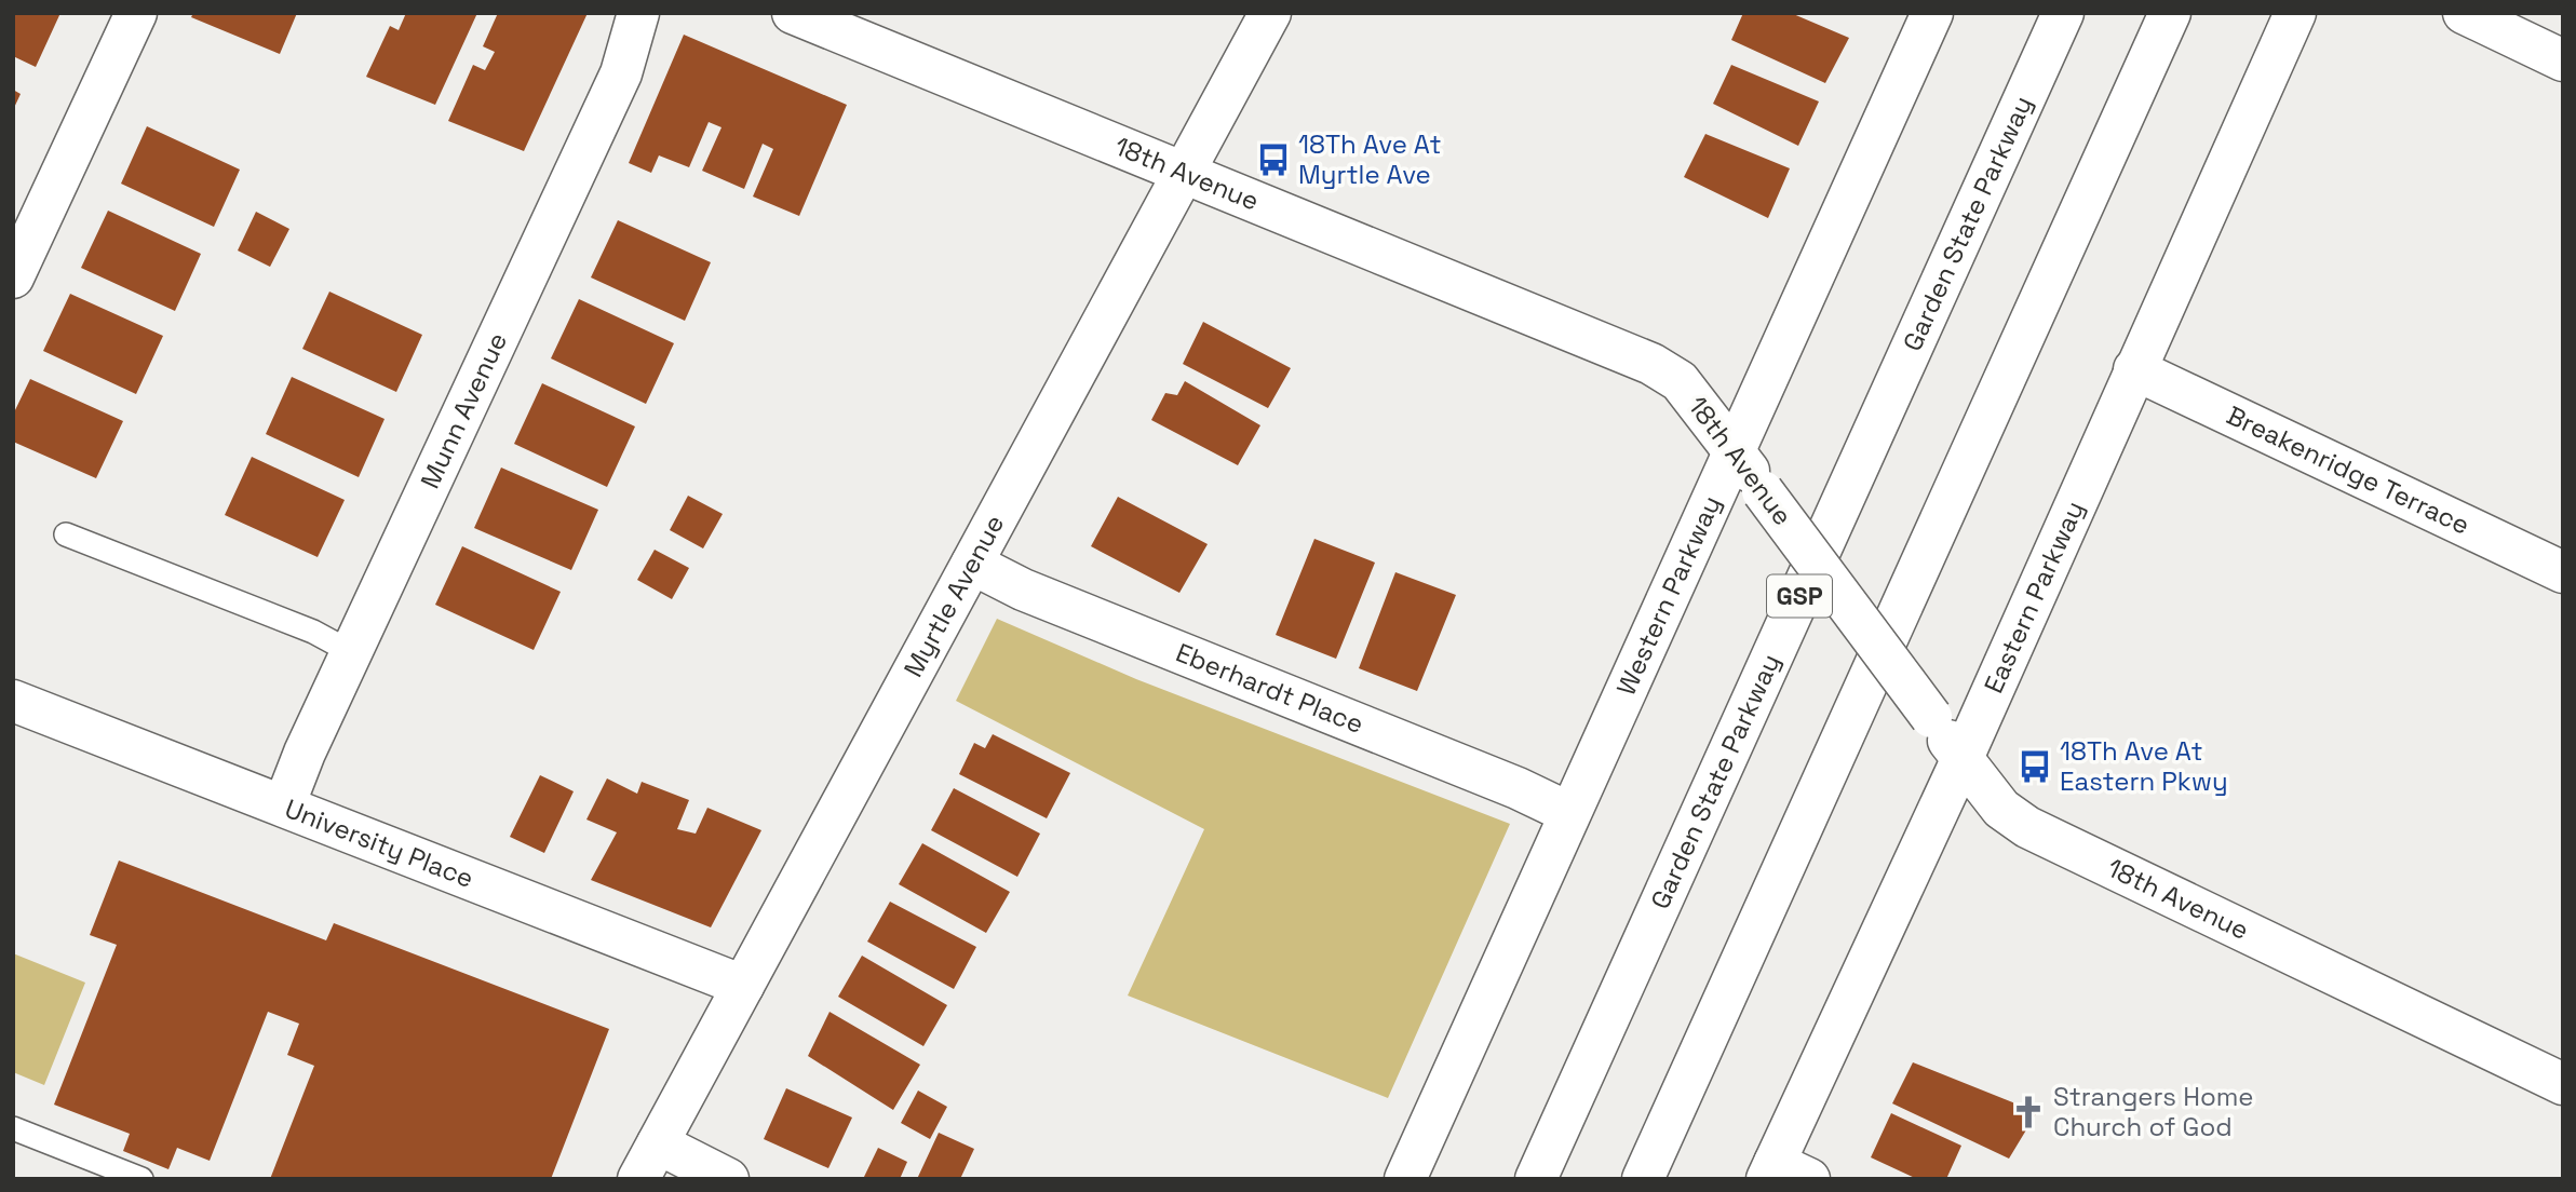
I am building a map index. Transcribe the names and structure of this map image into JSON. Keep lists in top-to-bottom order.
{
  "streets": {
    "main road": [
      "18th Avenue",
      "Garden State Parkway",
      "Munn Avenue",
      "Breakenridge Terrace",
      "Myrtle Avenue",
      "Western Parkway",
      "GSP",
      "Eastern Parkway",
      "Eberhardt Place",
      "University Place"
    ]
  },
  "crossings": [
    ["18th Avenue", "Myrtle Avenue"],
    ["18th Avenue", "Western Parkway"],
    ["18th Avenue", "Eastern Parkway"],
    ["Munn Avenue", "University Place"],
    ["Breakenridge Terrace", "Eastern Parkway"],
    ["Myrtle Avenue", "Eberhardt Place"],
    ["Myrtle Avenue", "University Place"],
    ["Western Parkway", "Eberhardt Place"]
  ],
  "places": {
    "bus stop": ["18Th Ave At Myrtle Ave", "18Th Ave At Eastern Pkwy"],
    "church": ["Strangers Home Church of God"]
  }
}
